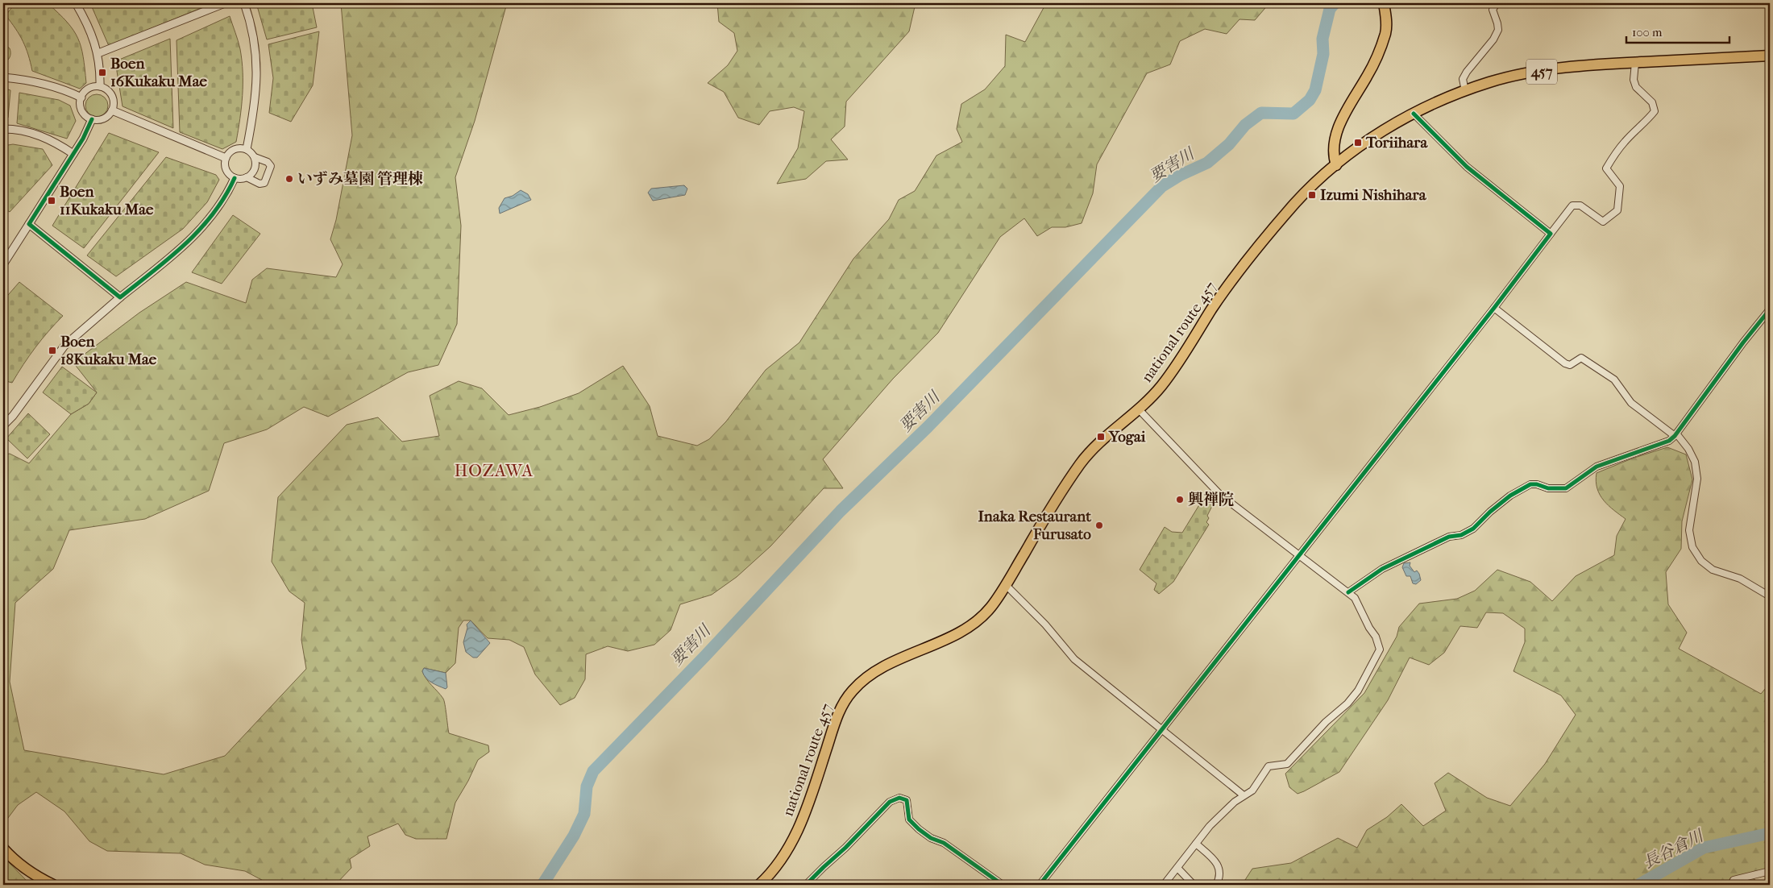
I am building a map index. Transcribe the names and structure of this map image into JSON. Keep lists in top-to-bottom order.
{
  "streets": {
    "highway": ["457", "national route 457"]
  },
  "crossings": [
    ["457", "national route 457"]
  ],
  "districts": ["HOZAWA"],
  "water": ["要害川", "長谷倉川"],
  "places": {
    "transit": [
      "Boen 16Kukaku Mae",
      "Toriihara",
      "Izumi Nishihara",
      "Boen 11Kukaku Mae",
      "Boen 18Kukaku Mae",
      "Yogai"
    ],
    "other": ["いずみ墓園 管理棟", "興禅院", "Inaka Restaurant Furusato"]
  },
  "scale_bar": "100 m"
}
